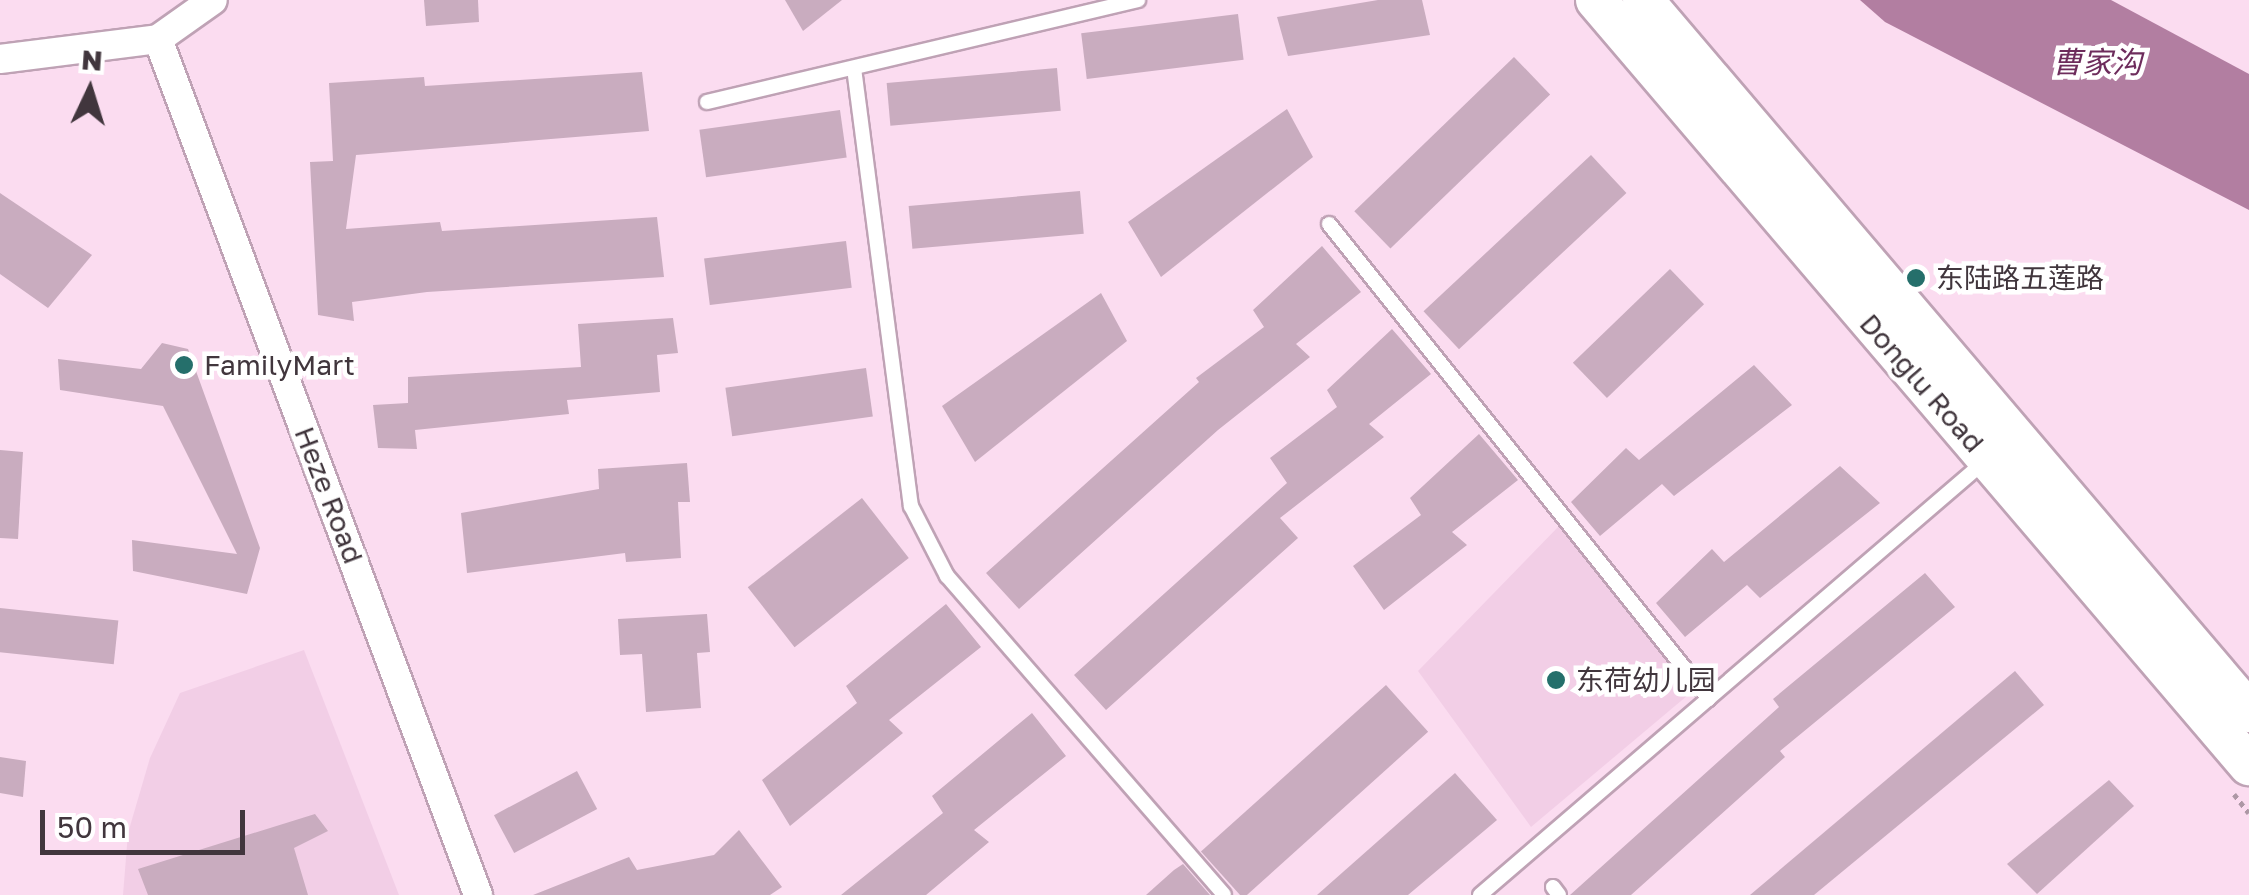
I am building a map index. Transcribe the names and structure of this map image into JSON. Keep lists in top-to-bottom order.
{
  "streets": {
    "main road": ["Donglu Road"],
    "street": ["Heze Road"]
  },
  "water": ["曹家沟"],
  "places": ["东陆路五莲路", "FamilyMart", "东荷幼儿园"],
  "scale_bar": "50 m",
  "north": "top"
}
